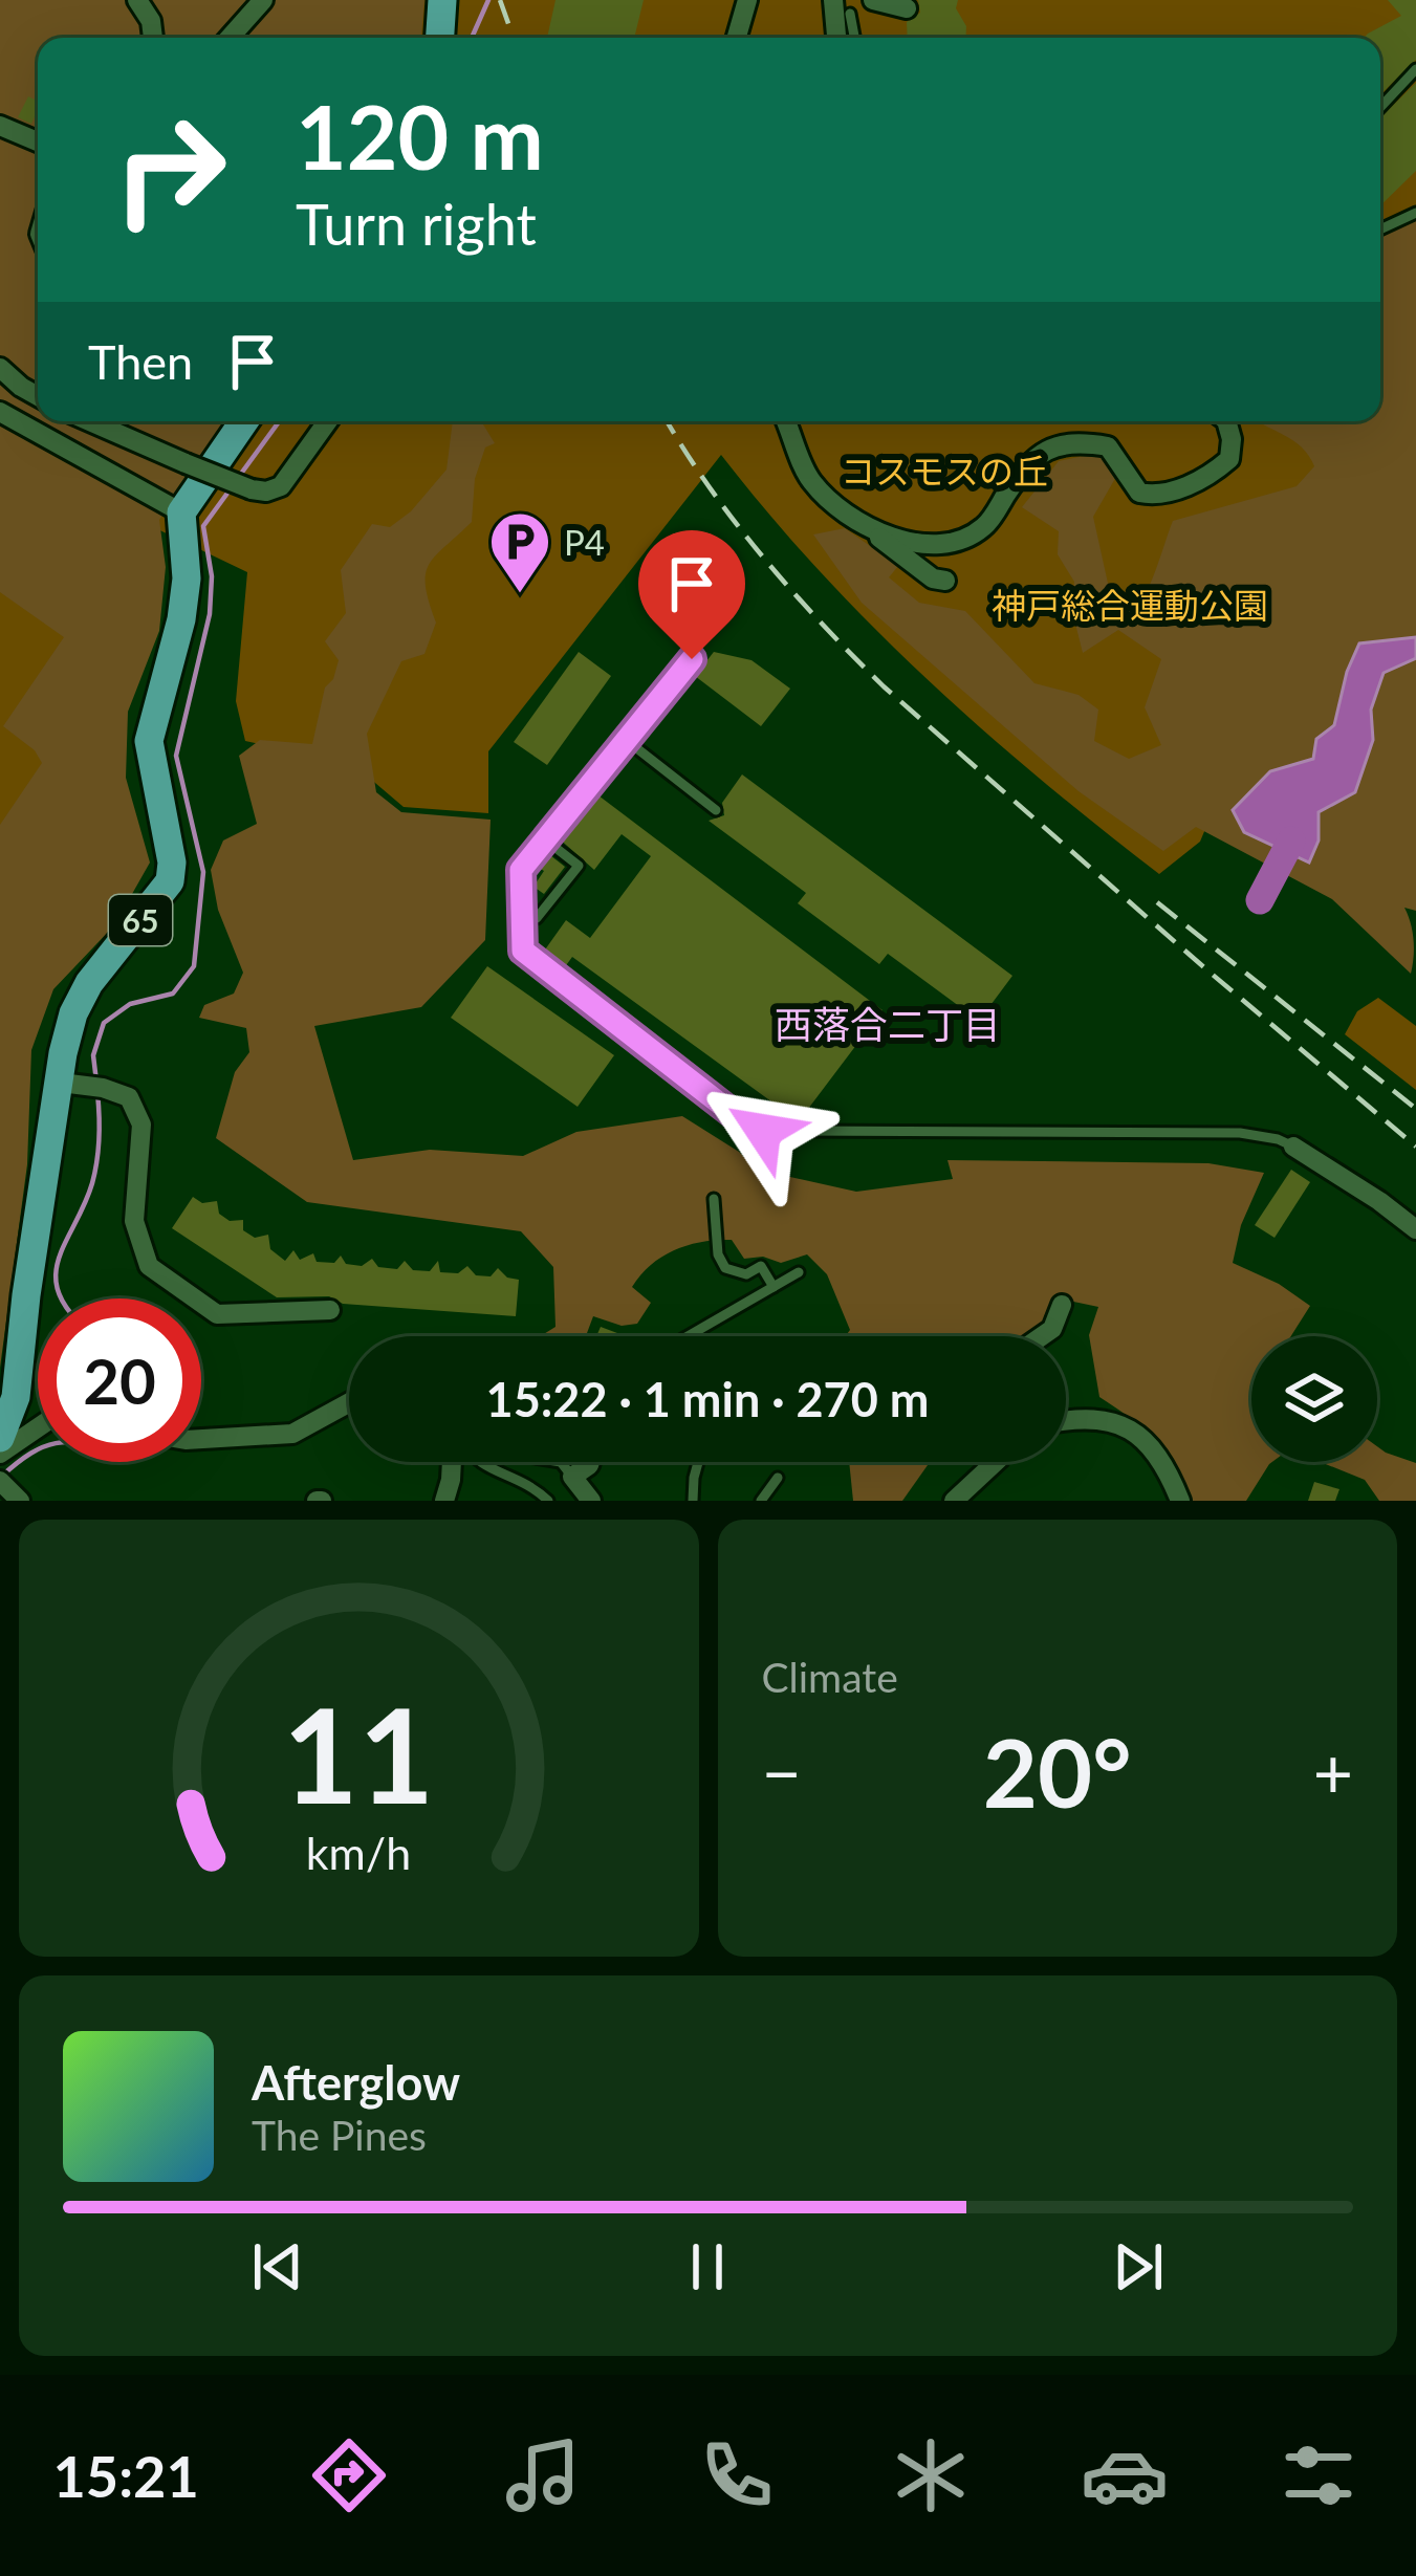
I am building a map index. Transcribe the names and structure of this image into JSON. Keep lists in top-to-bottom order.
{
  "streets": {
    "main road": ["65"]
  },
  "districts": ["西落合二丁目"],
  "parks": ["コスモスの丘", "神戸総合運動公園"],
  "places": {
    "parking": ["P4"]
  },
  "page": {
    "turn": ["120 m", "Turn right"],
    "then": "Then",
    "limit": "20",
    "trip": "15:22 · 1 min · 270 m",
    "tile": "Climate",
    "heat": ["−", "20°", "+"],
    "song": ["Afterglow", "The Pines"],
    "tabs": "15:21",
    "gauge": ["11", "km/h"]
  }
}
